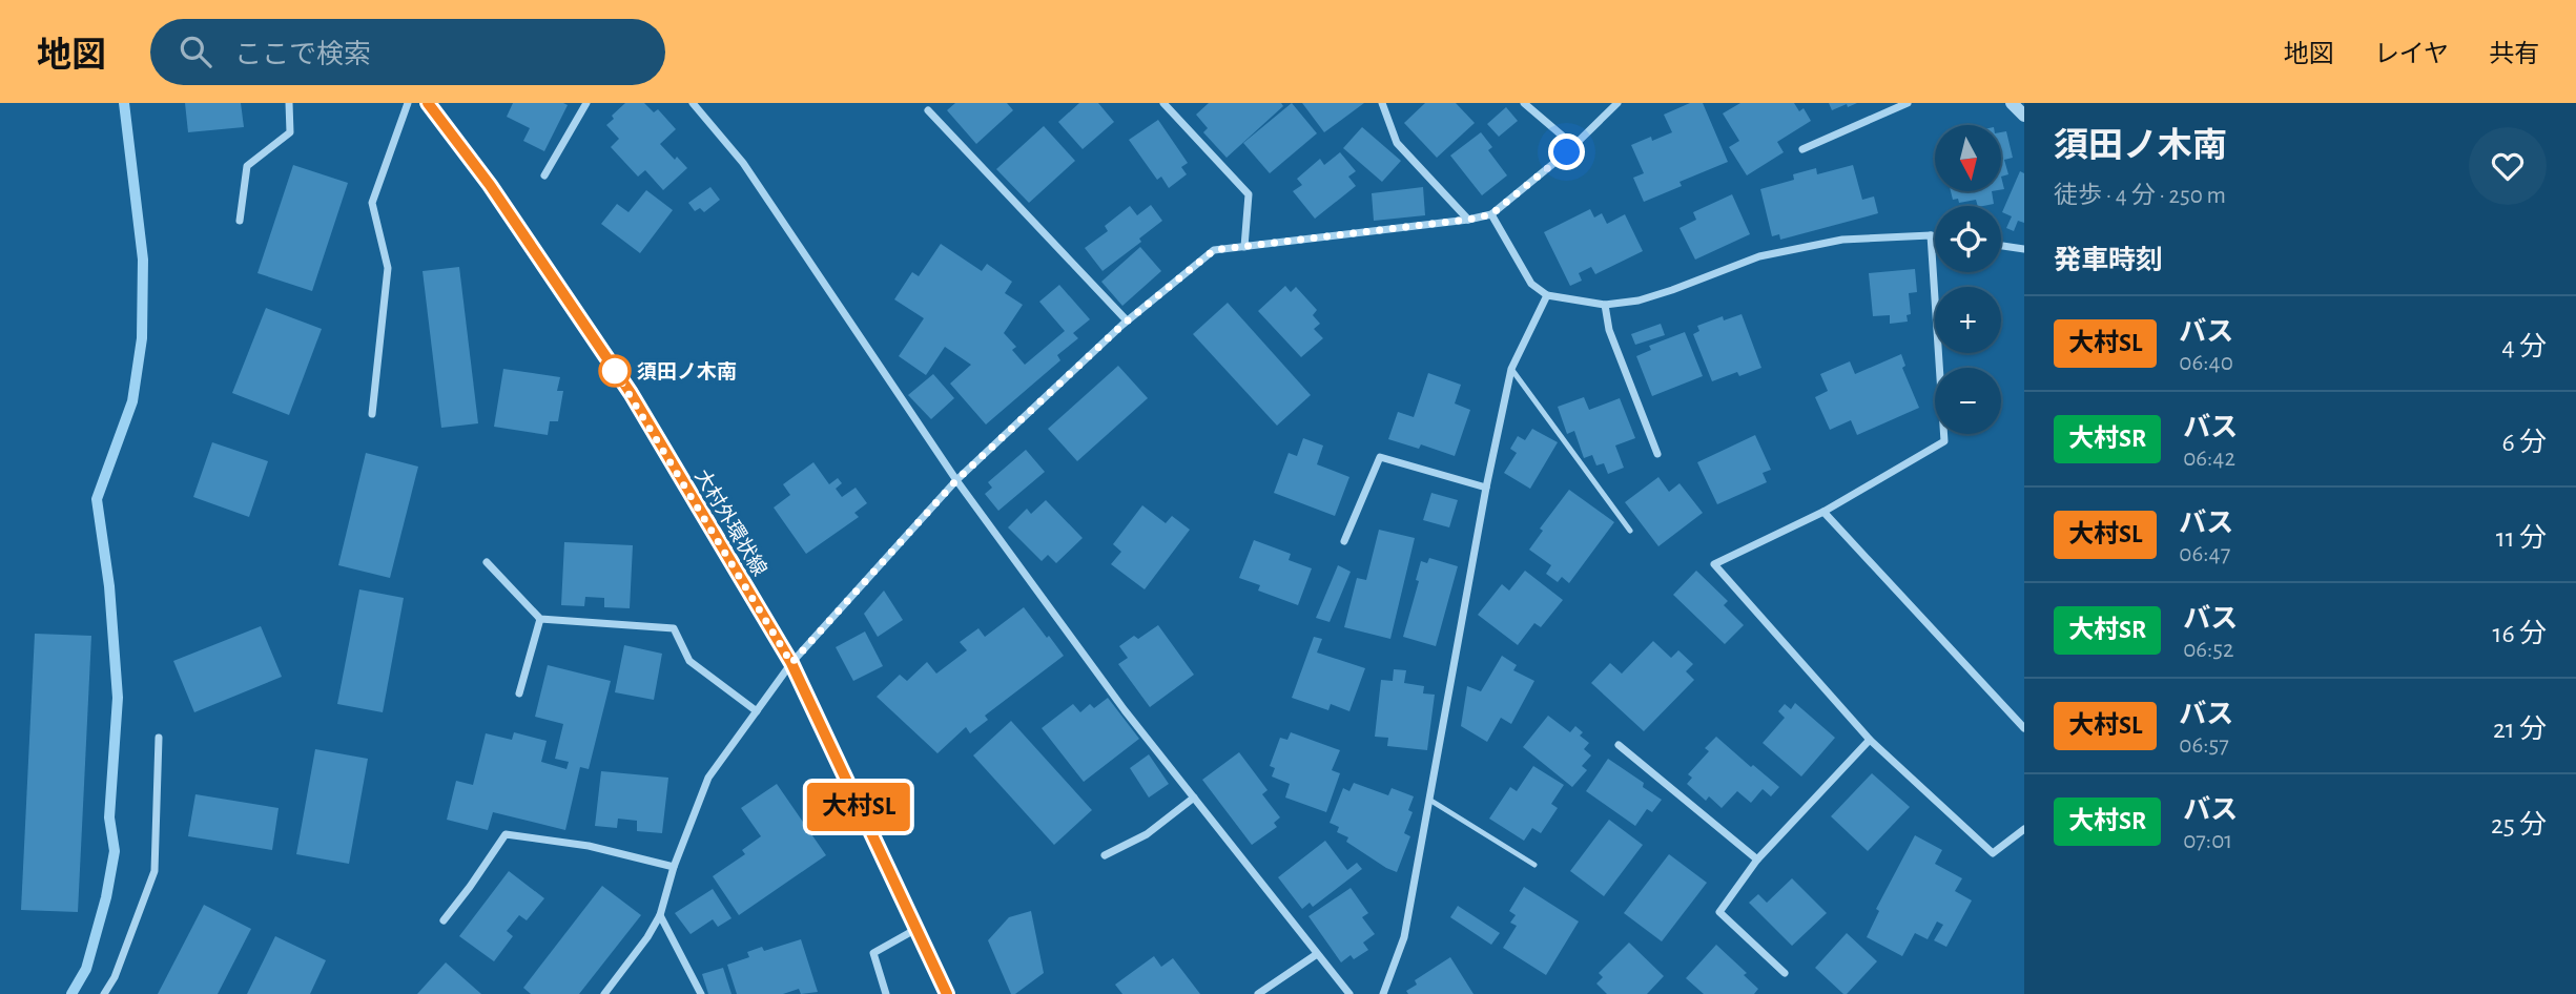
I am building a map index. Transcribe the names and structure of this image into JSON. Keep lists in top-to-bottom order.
{
  "streets": {
    "main road": ["大村外環状線"]
  },
  "places": ["須田ノ木南"],
  "lines": ["bus line 大村SL"],
  "north": "bottom",
  "page": {
    "header": "地図",
    "search": "ここで検索",
    "nav": ["地図", "レイヤ", "共有"],
    "on_map": "大村SL",
    "heading": [
      ["須田ノ木南", "徒歩 · 4 分 · 250 m"],
      "発車時刻"
    ],
    "map_buttons": ["+", "−"],
    "list": [
      {
        "mark": "大村SL",
        "name": "バス",
        "note": "06:40",
        "value": "4 分"
      },
      {
        "mark": "大村SR",
        "name": "バス",
        "note": "06:42",
        "value": "6 分"
      },
      {
        "mark": "大村SL",
        "name": "バス",
        "note": "06:47",
        "value": "11 分"
      },
      {
        "mark": "大村SR",
        "name": "バス",
        "note": "06:52",
        "value": "16 分"
      },
      {
        "mark": "大村SL",
        "name": "バス",
        "note": "06:57",
        "value": "21 分"
      },
      {
        "mark": "大村SR",
        "name": "バス",
        "note": "07:01",
        "value": "25 分"
      }
    ]
  }
}
